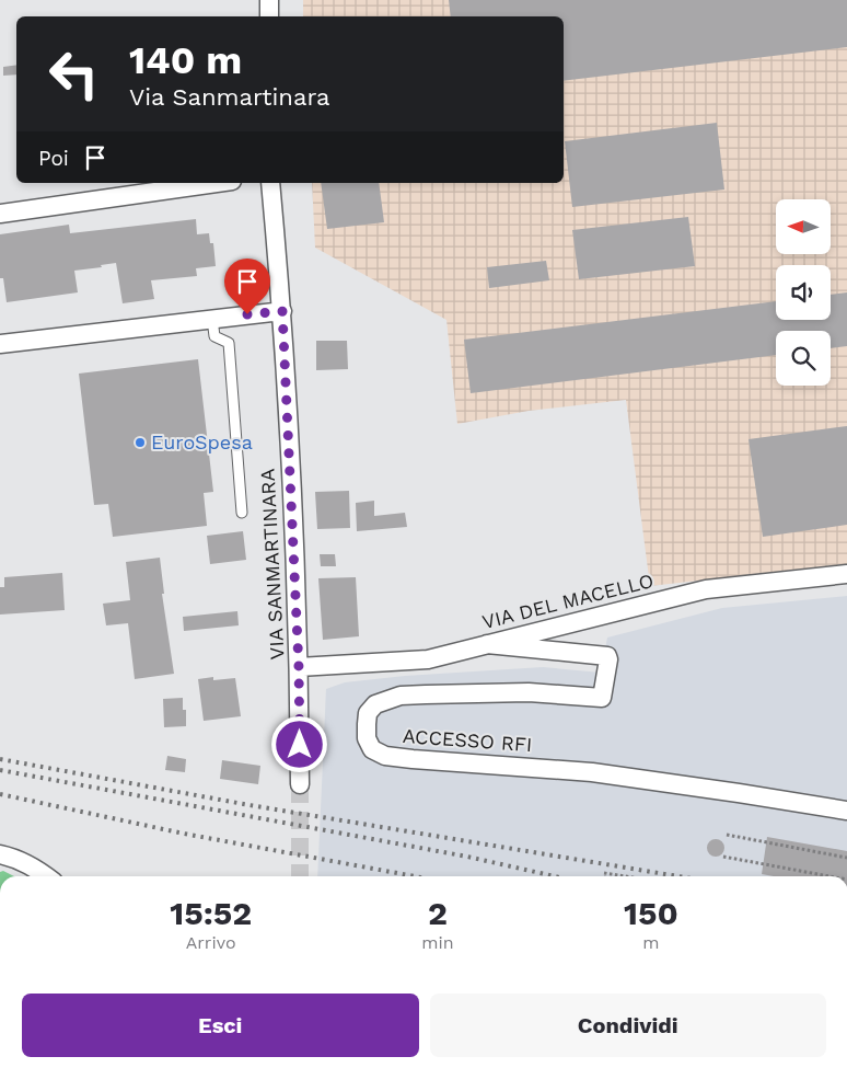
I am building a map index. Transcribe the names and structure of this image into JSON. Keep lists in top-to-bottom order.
{
  "streets": {
    "street": ["VIA SANMARTINARA", "VIA DEL MACELLO", "ACCESSO RFI"]
  },
  "crossings": [
    ["VIA SANMARTINARA", "VIA DEL MACELLO"],
    ["VIA DEL MACELLO", "ACCESSO RFI"]
  ],
  "places": ["EuroSpesa"],
  "north": "left",
  "page": {
    "turn": ["140 m", "Via Sanmartinara"],
    "then": "Poi",
    "eta": [
      "15:52",
      "Arrivo",
      "2",
      "min",
      "150",
      "m"
    ],
    "buttons": ["Esci", "Condividi"]
  }
}
